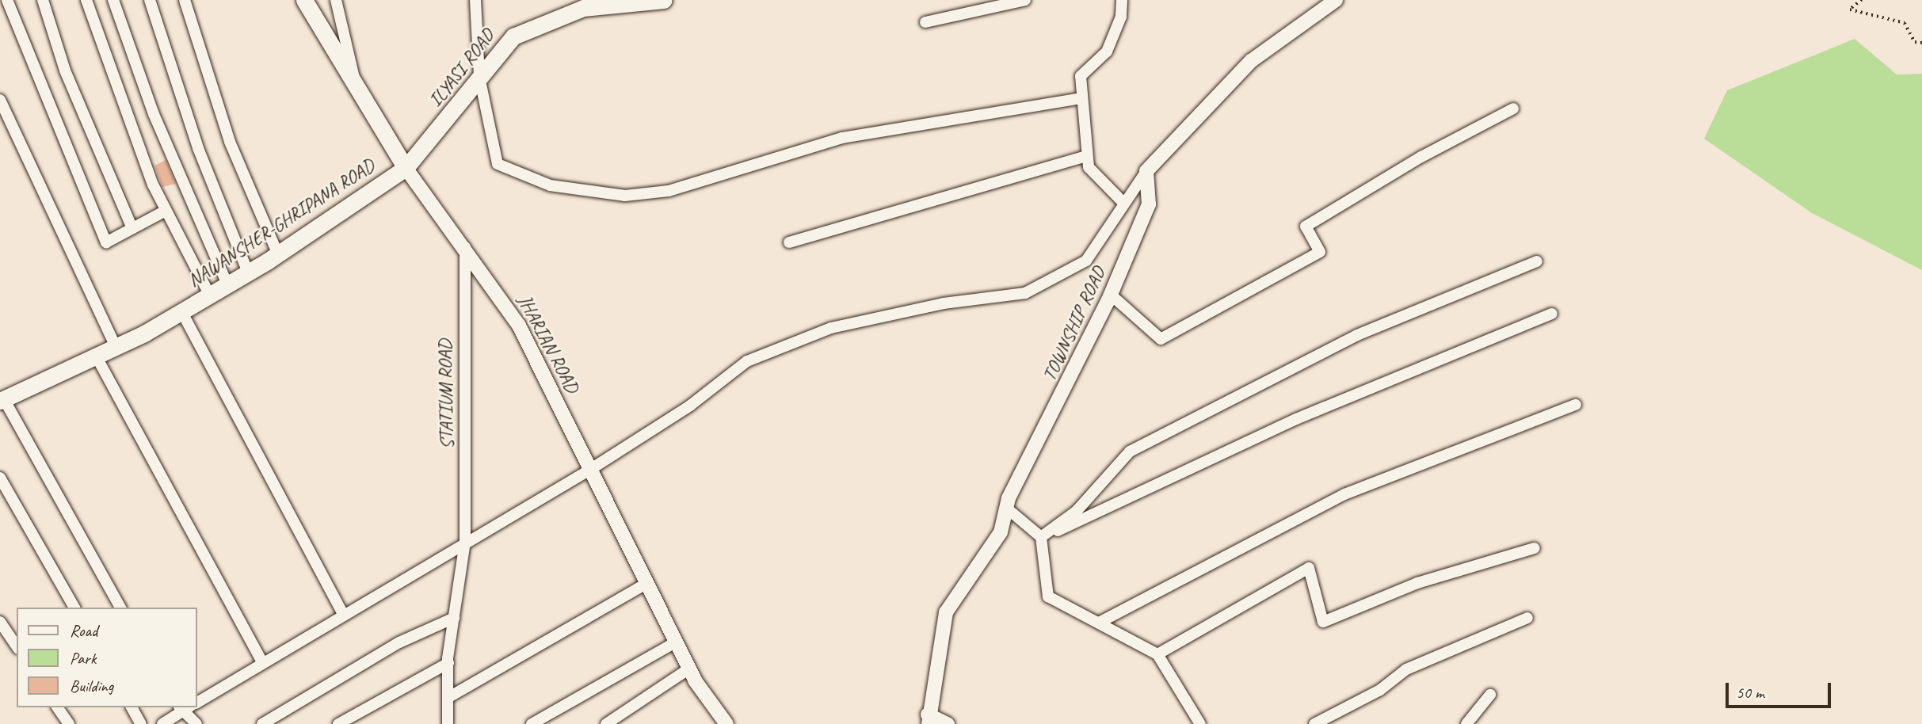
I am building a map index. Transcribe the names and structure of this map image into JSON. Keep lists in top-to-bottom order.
{
  "streets": {
    "main road": ["ILYASI ROAD", "NAWANSHER-GHRIPANA ROAD", "JHARIAN ROAD"],
    "street": ["TOWNSHIP ROAD", "STATIUM ROAD"]
  },
  "crossings": [
    ["ILYASI ROAD", "NAWANSHER-GHRIPANA ROAD"],
    ["ILYASI ROAD", "JHARIAN ROAD"],
    ["NAWANSHER-GHRIPANA ROAD", "JHARIAN ROAD"],
    ["JHARIAN ROAD", "STATIUM ROAD"]
  ],
  "legend": ["Road", "Park", "Building"],
  "scale_bar": "50 m"
}
